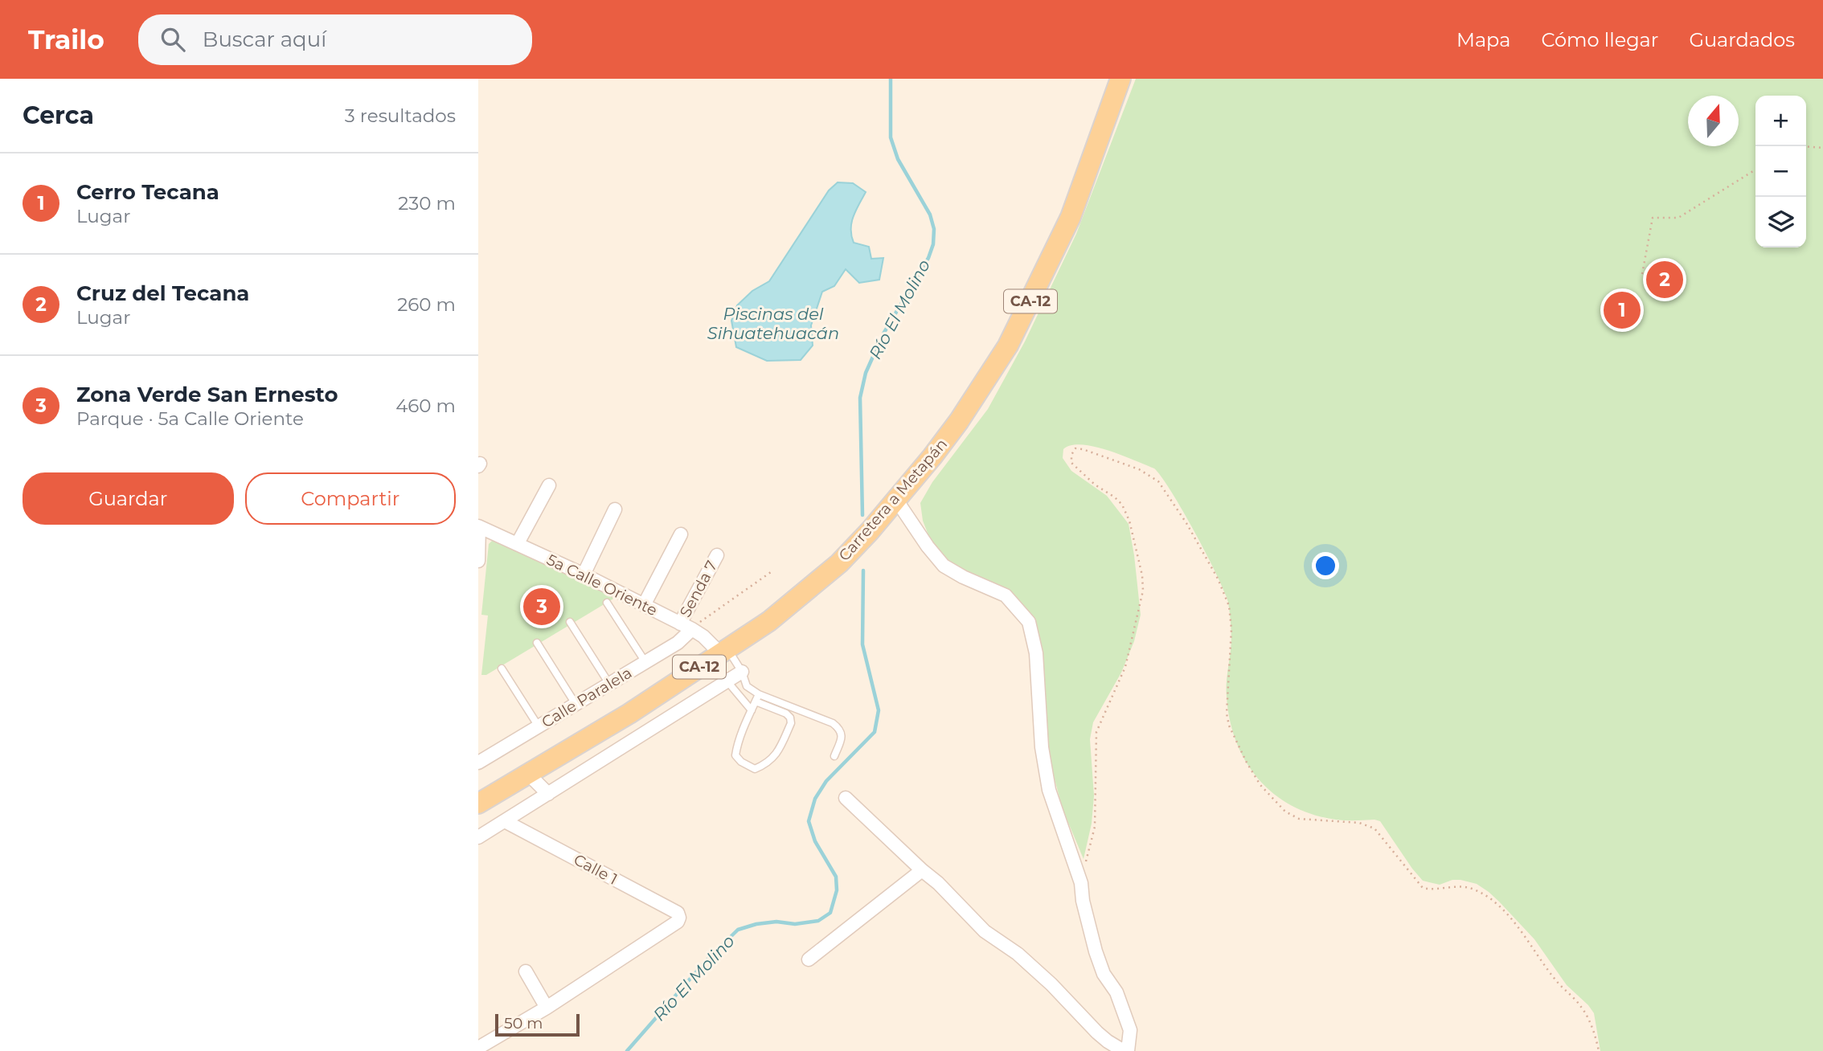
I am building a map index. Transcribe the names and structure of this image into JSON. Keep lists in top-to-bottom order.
{
  "streets": {
    "main road": ["CA-12", "Carretera a Metapán"],
    "street": [
      "5a Calle Oriente",
      "Senda 7",
      "Calle Paralela",
      "Calle 1"
    ]
  },
  "crossings": [
    ["Carretera a Metapán", "5a Calle Oriente"],
    ["5a Calle Oriente", "Senda 7"],
    ["5a Calle Oriente", "Calle Paralela"]
  ],
  "water": ["Río El Molino", "Piscinas del Sihuatehuacán"],
  "scale_bar": "50 m",
  "north": "top",
  "page": {
    "header": "Trailo",
    "search": "Buscar aquí",
    "nav": ["Mapa", "Cómo llegar", "Guardados"],
    "heading": ["Cerca", "3 resultados"],
    "map_buttons": ["+", "−"],
    "list": [
      {
        "mark": "1",
        "name": "Cerro Tecana",
        "note": "Lugar",
        "value": "230 m"
      },
      {
        "mark": "2",
        "name": "Cruz del Tecana",
        "note": "Lugar",
        "value": "260 m"
      },
      {
        "mark": "3",
        "name": "Zona Verde San Ernesto",
        "note": "Parque · 5a Calle Oriente",
        "value": "460 m"
      }
    ],
    "pins": ["2", "1", "3"],
    "buttons": ["Guardar", "Compartir"],
    "scale": "50 m"
  }
}
